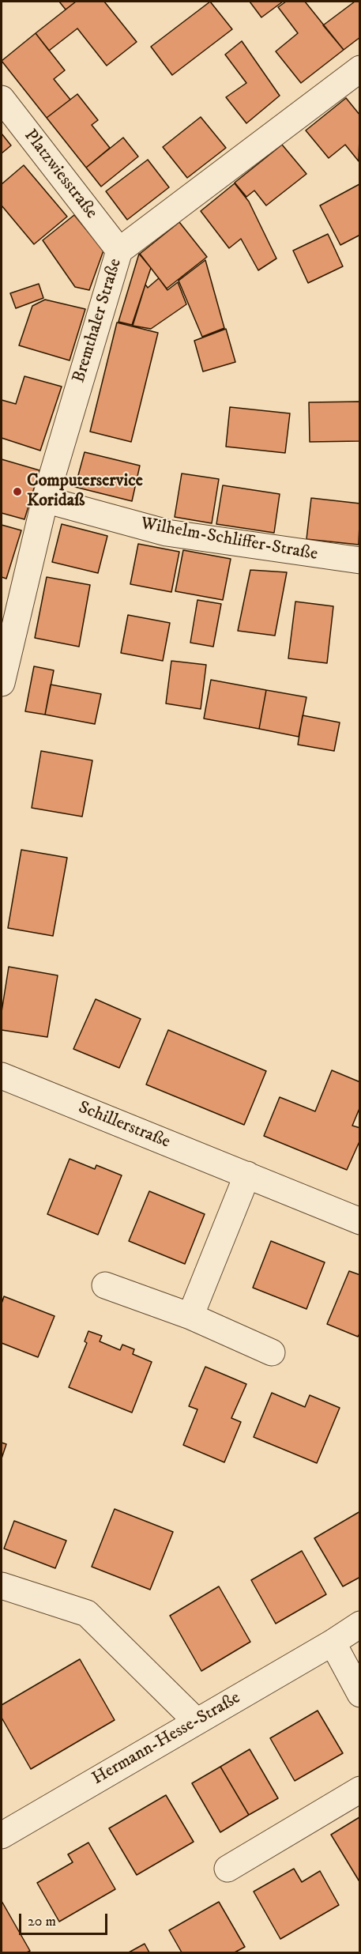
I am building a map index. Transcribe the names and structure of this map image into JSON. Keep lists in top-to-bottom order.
{
  "streets": {
    "street": [
      "Platzwiesstraße",
      "Bremthaler Straße",
      "Wilhelm-Schliffer-Straße",
      "Schillerstraße",
      "Hermann-Hesse-Straße"
    ]
  },
  "crossings": [
    ["Platzwiesstraße", "Bremthaler Straße"],
    ["Bremthaler Straße", "Wilhelm-Schliffer-Straße"]
  ],
  "places": ["Computerservice Koridaß"],
  "scale_bar": "20 m"
}
